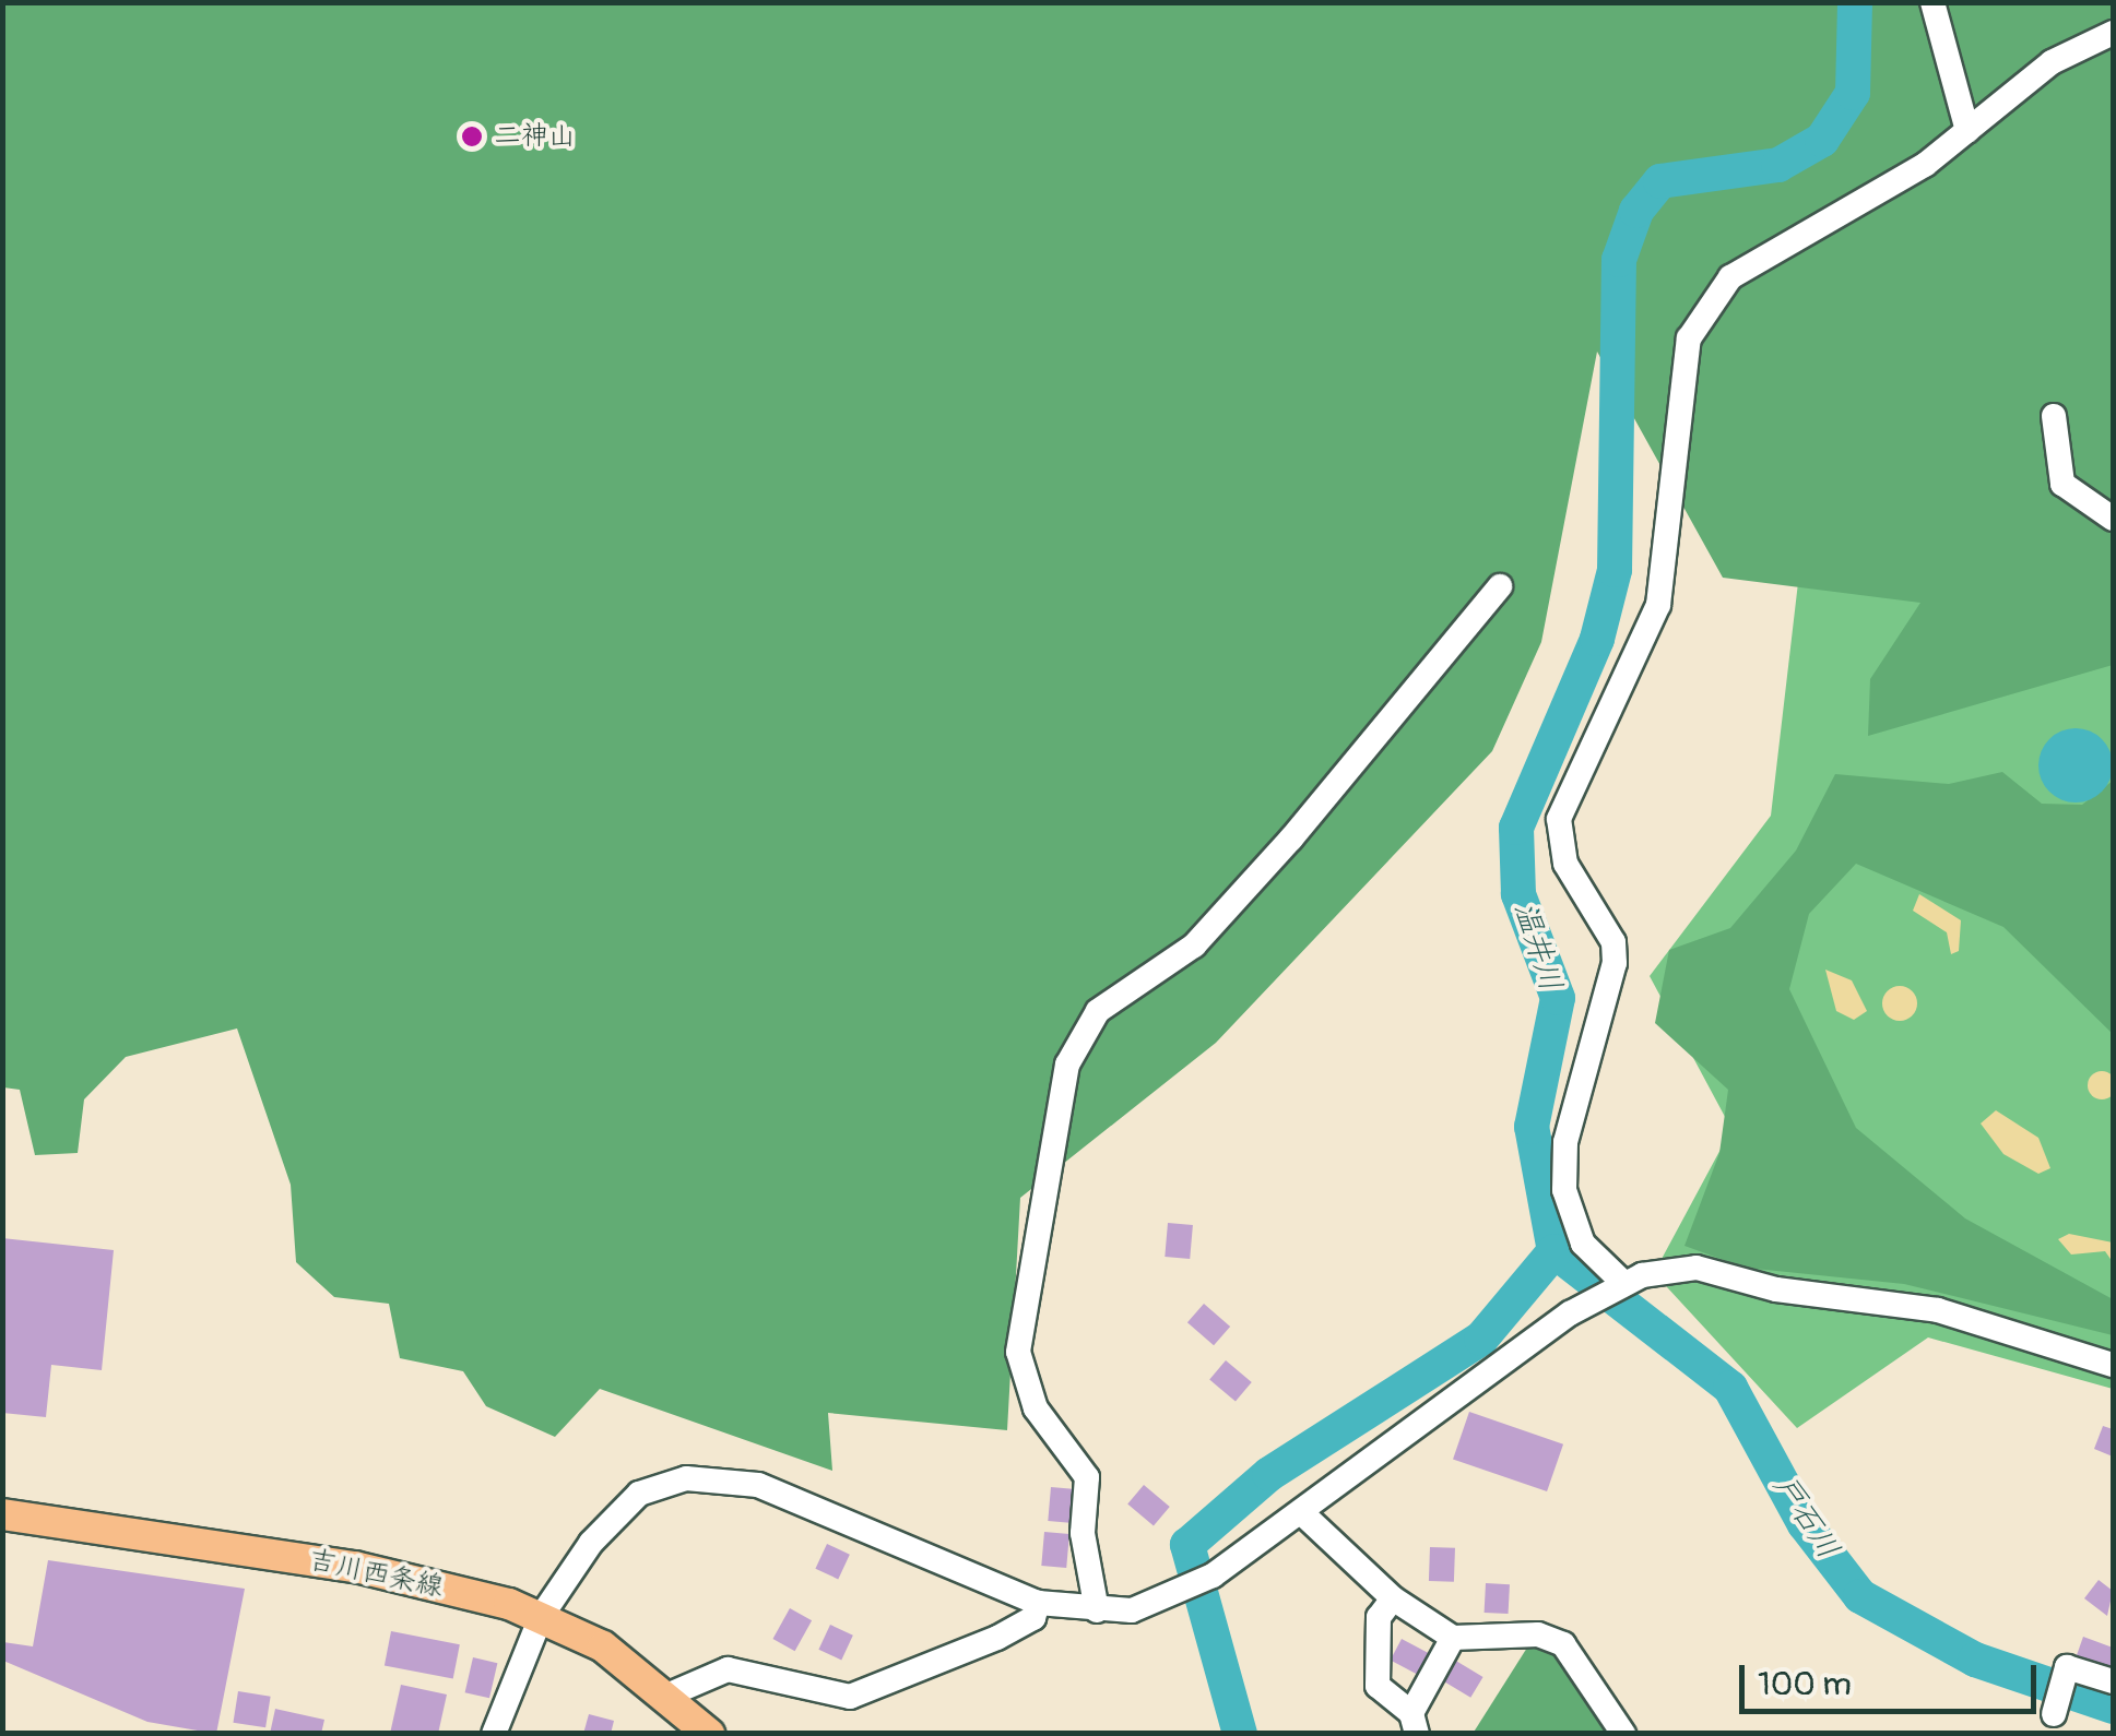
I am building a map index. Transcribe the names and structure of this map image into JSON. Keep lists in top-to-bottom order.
{
  "streets": {
    "main road": ["吉川西条線"]
  },
  "water": ["温井川", "戸石川"],
  "places": ["二神山"],
  "scale_bar": "100 m"
}
